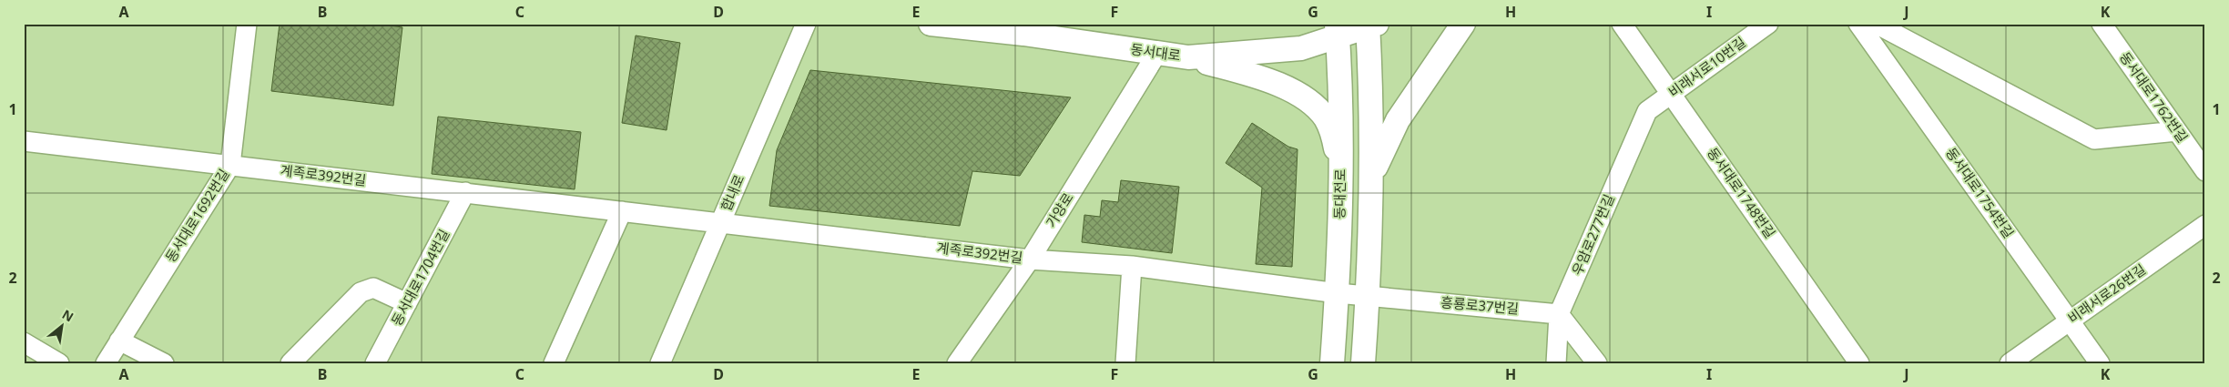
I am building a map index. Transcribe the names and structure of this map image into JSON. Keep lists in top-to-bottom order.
{
  "streets": {
    "main road": ["동서대로", "동대전로"],
    "street": [
      "비래서로10번길",
      "동서대로1762번길",
      "계족로392번길",
      "합내로",
      "동서대로1748번길",
      "동서대로1754번길",
      "가양로",
      "동서대로1692번길",
      "우암로277번길",
      "동서대로1704번길",
      "비래서로26번길",
      "흥룡로37번길"
    ]
  },
  "crossings": [
    ["동서대로", "동대전로"],
    ["동서대로", "가양로"],
    ["비래서로10번길", "동서대로1748번길"],
    ["비래서로10번길", "우암로277번길"],
    ["계족로392번길", "합내로"],
    ["계족로392번길", "동대전로"],
    ["계족로392번길", "가양로"],
    ["계족로392번길", "동서대로1692번길"],
    ["계족로392번길", "동서대로1704번길"],
    ["계족로392번길", "흥룡로37번길"],
    ["동서대로1754번길", "비래서로26번길"],
    ["동대전로", "흥룡로37번길"],
    ["우암로277번길", "흥룡로37번길"]
  ],
  "north": "top right",
  "grid": {
    "columns": [
      "A",
      "B",
      "C",
      "D",
      "E",
      "F",
      "G",
      "H",
      "I",
      "J",
      "K"
    ],
    "rows": ["1", "2"]
  }
}
